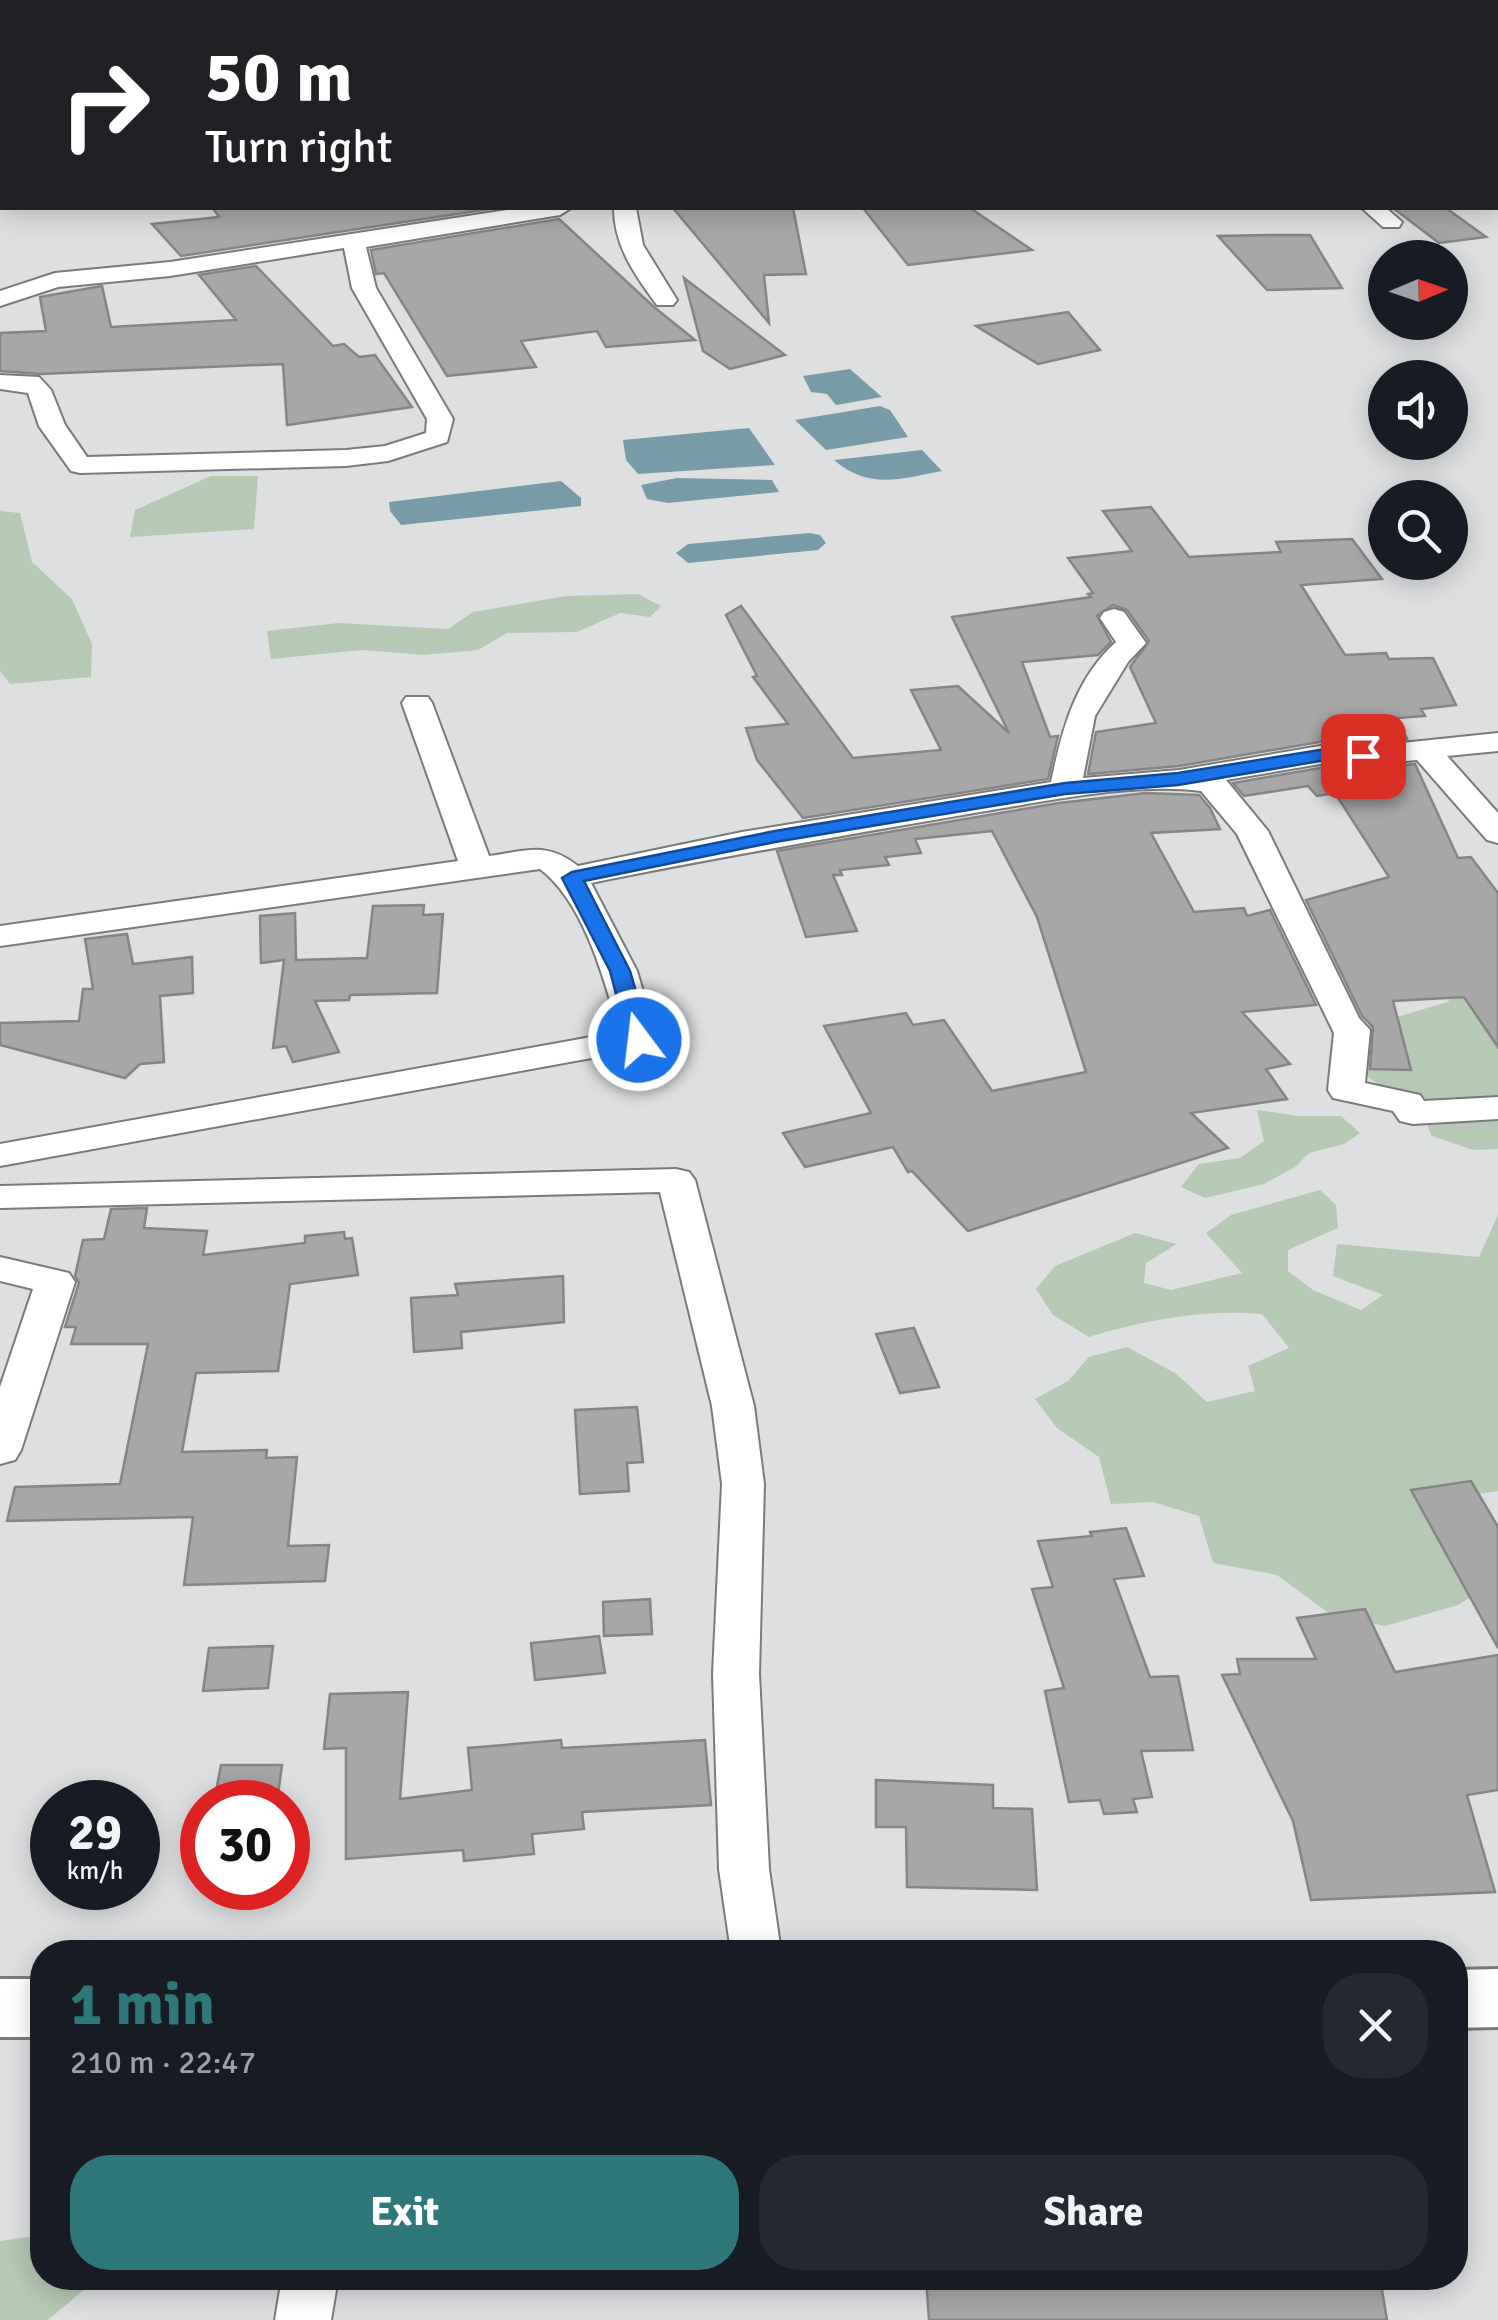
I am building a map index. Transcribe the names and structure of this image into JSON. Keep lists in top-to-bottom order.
{
  "north": "right",
  "page": {
    "turn": ["50 m", "Turn right"],
    "speed": "29 km/h",
    "limit": "30",
    "heading": ["1 min", "210 m · 22:47"],
    "buttons": ["Exit", "Share"]
  }
}
